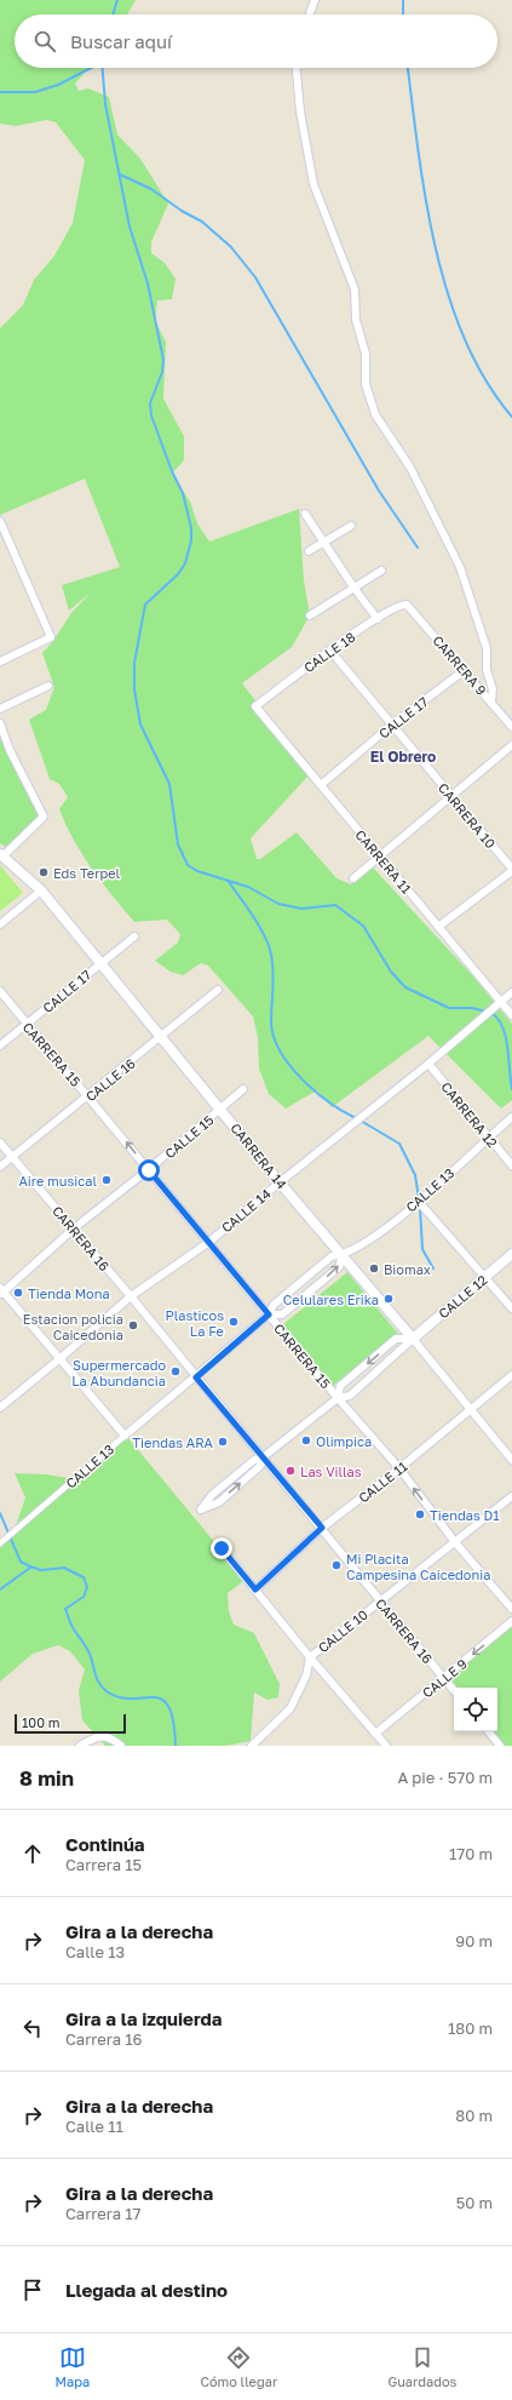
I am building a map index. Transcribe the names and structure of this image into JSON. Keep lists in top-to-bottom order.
{
  "streets": {
    "main road": ["CARRERA 14", "CALLE 12"],
    "street": [
      "CALLE 18",
      "CARRERA 9",
      "CALLE 17",
      "CARRERA 10",
      "CARRERA 11",
      "CARRERA 15",
      "CALLE 16",
      "CARRERA 12",
      "CALLE 15",
      "CALLE 13",
      "CALLE 14",
      "CARRERA 16",
      "CALLE 11",
      "CALLE 10",
      "CALLE 9"
    ]
  },
  "crossings": [
    ["CALLE 18", "CARRERA 9"],
    ["CALLE 18", "CARRERA 10"],
    ["CALLE 18", "CARRERA 11"],
    ["CARRERA 9", "CALLE 17"],
    ["CALLE 17", "CARRERA 10"],
    ["CALLE 17", "CARRERA 11"],
    ["CALLE 17", "CARRERA 15"],
    ["CALLE 17", "CARRERA 14"],
    ["CARRERA 11", "CALLE 14"],
    ["CARRERA 15", "CALLE 16"],
    ["CARRERA 15", "CALLE 15"],
    ["CARRERA 15", "CALLE 13"],
    ["CARRERA 15", "CALLE 14"],
    ["CARRERA 15", "CALLE 12"],
    ["CARRERA 15", "CALLE 11"],
    ["CARRERA 15", "CALLE 10"],
    ["CALLE 16", "CARRERA 14"],
    ["CALLE 16", "CARRERA 16"],
    ["CARRERA 12", "CALLE 13"],
    ["CARRERA 12", "CALLE 14"],
    ["CALLE 15", "CARRERA 14"],
    ["CALLE 15", "CARRERA 16"],
    ["CARRERA 14", "CALLE 13"],
    ["CARRERA 14", "CALLE 14"],
    ["CARRERA 14", "CALLE 12"],
    ["CARRERA 14", "CALLE 11"],
    ["CALLE 13", "CARRERA 16"],
    ["CALLE 14", "CARRERA 16"],
    ["CARRERA 16", "CALLE 12"],
    ["CARRERA 16", "CALLE 11"],
    ["CARRERA 16", "CALLE 10"],
    ["CARRERA 16", "CALLE 9"]
  ],
  "one_way": ["CALLE 9"],
  "districts": ["El Obrero"],
  "places": [
    "Eds Terpel",
    "Aire musical",
    "Biomax",
    "Tienda Mona",
    "Celulares Erika",
    "Plasticos La Fe",
    "Estacion policia Caicedonia",
    "Supermercado La Abundancia",
    "Olimpica",
    "Tiendas ARA",
    "Las Villas",
    "Tiendas D1",
    "Mi Placita Campesina Caicedonia"
  ],
  "scale_bar": "100 m",
  "page": {
    "search": "Buscar aquí",
    "scale": "100 m",
    "heading": ["8 min", "A pie · 570 m"],
    "list": [
      ["Continúa", "Carrera 15", "170 m"],
      ["Gira a la derecha", "Calle 13", "90 m"],
      ["Gira a la izquierda", "Carrera 16", "180 m"],
      ["Gira a la derecha", "Calle 11", "80 m"],
      ["Gira a la derecha", "Carrera 17", "50 m"],
      "Llegada al destino"
    ],
    "nav": ["Mapa", "Cómo llegar", "Guardados"]
  }
}
